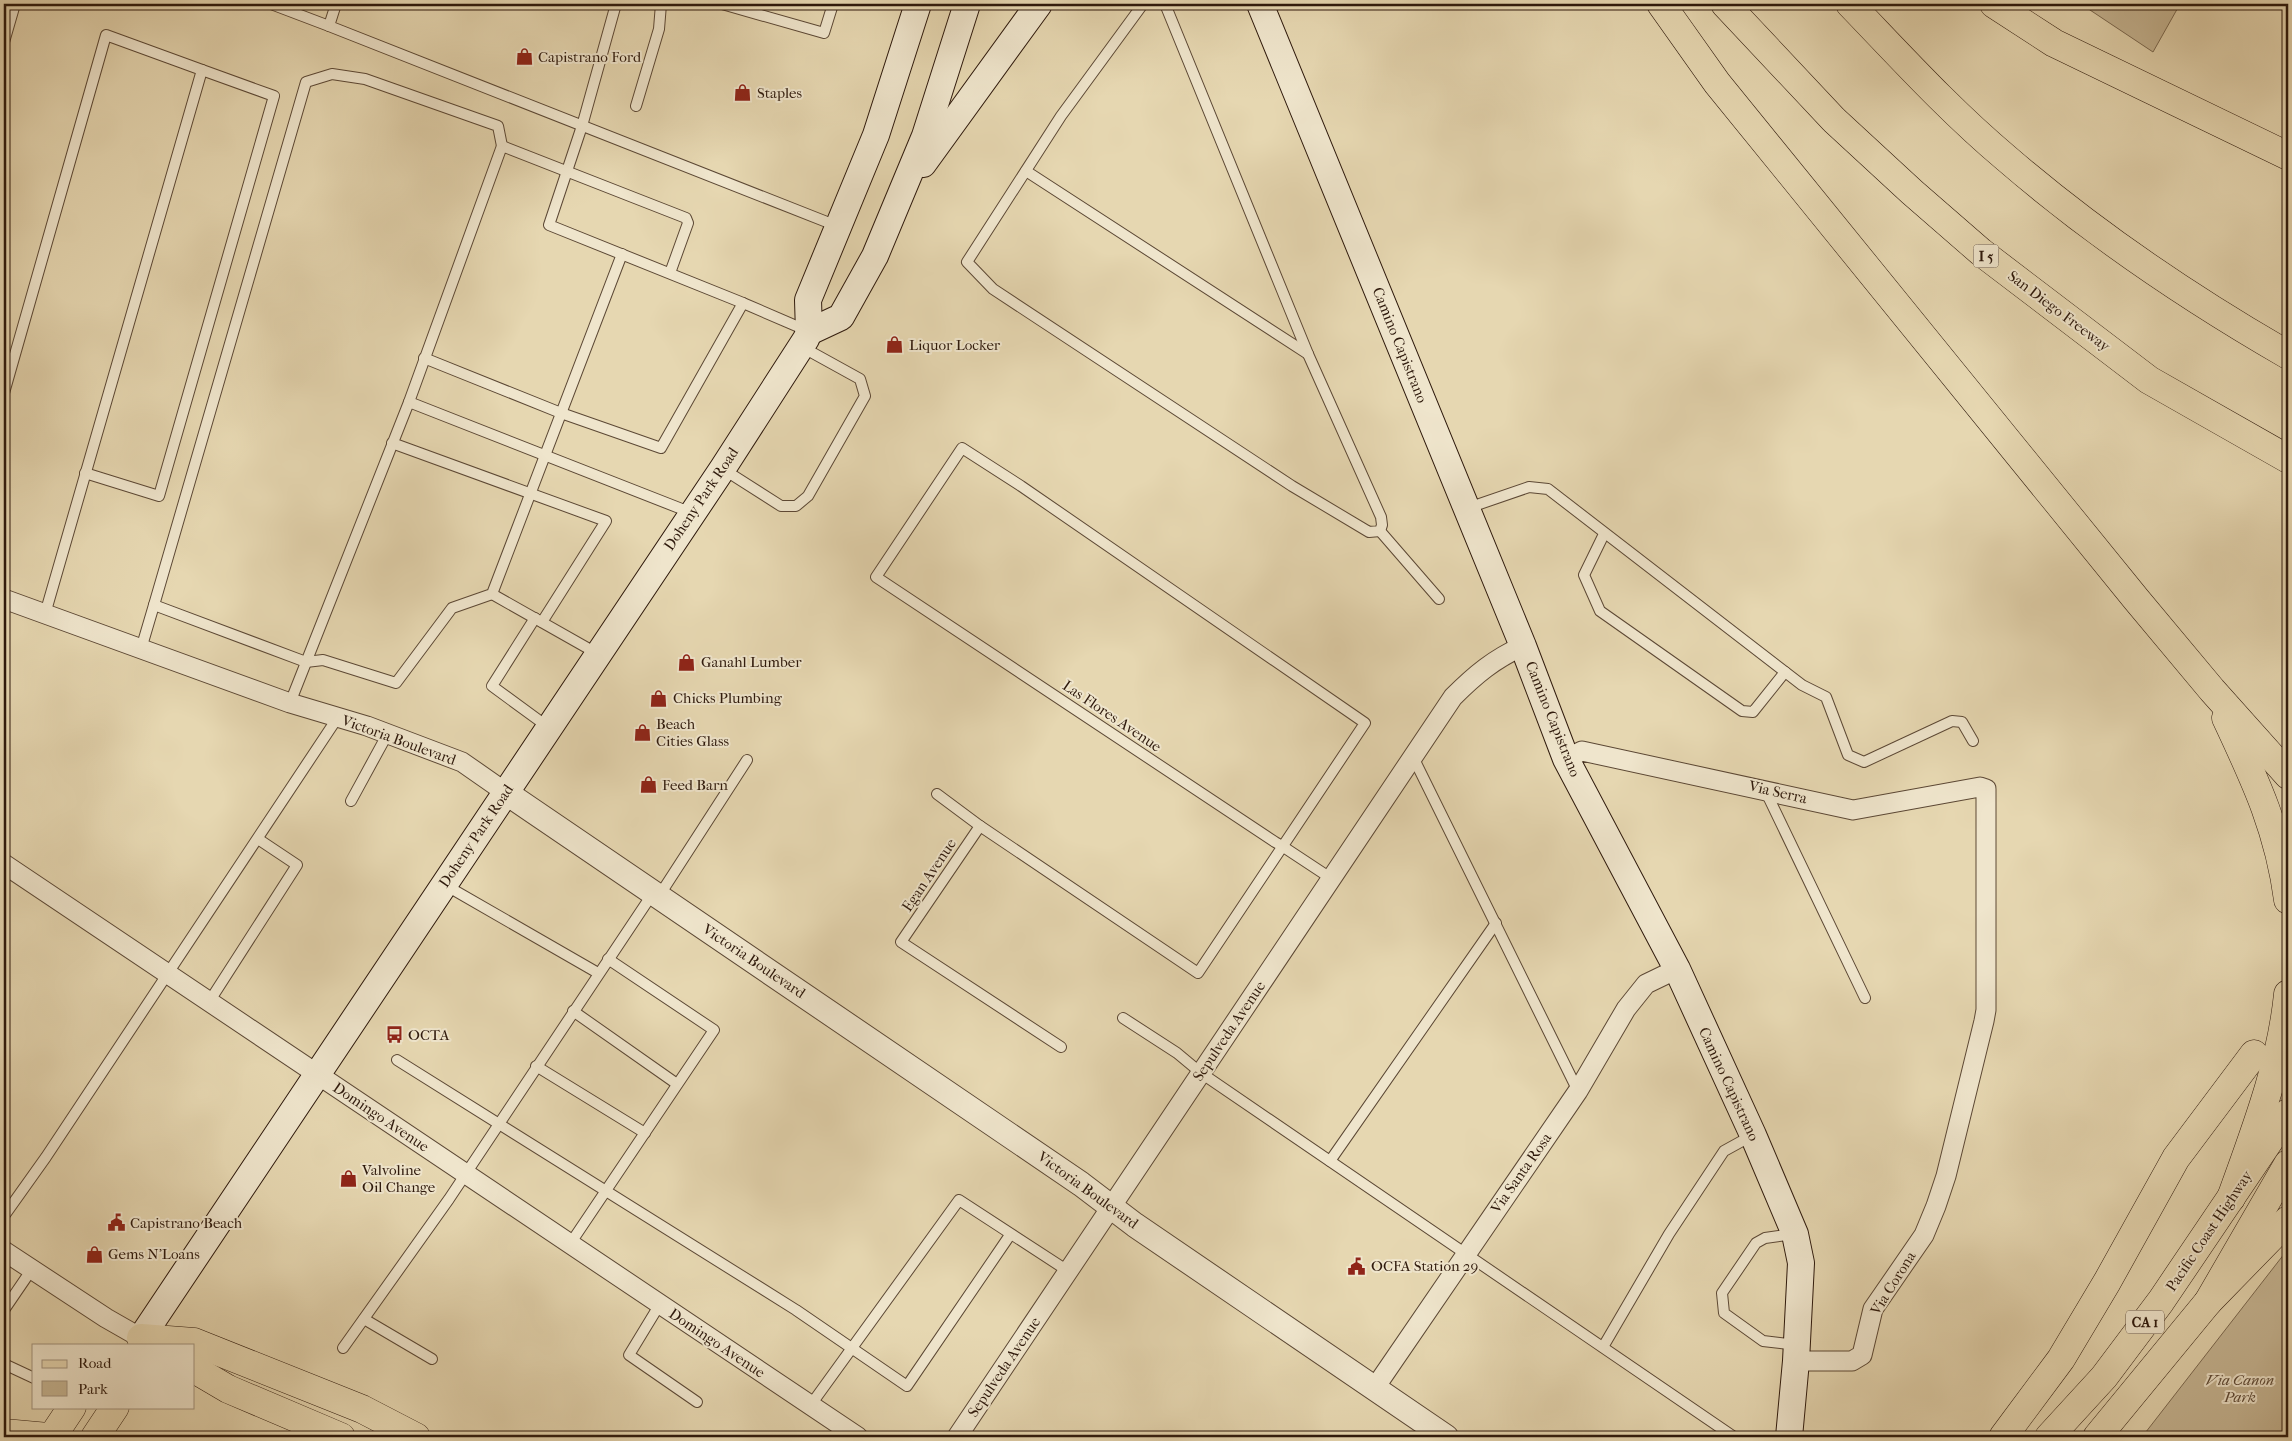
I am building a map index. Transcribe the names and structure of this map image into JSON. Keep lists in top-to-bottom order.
{
  "streets": {
    "main road": [
      "I 5",
      "San Diego Freeway",
      "Camino Capistrano",
      "Doheny Park Road",
      "Pacific Coast Highway",
      "CA 1"
    ],
    "street": [
      "Victoria Boulevard",
      "Via Serra",
      "Sepulveda Avenue",
      "Domingo Avenue",
      "Via Santa Rosa",
      "Via Corona"
    ],
    "lane": ["Las Flores Avenue", "Egan Avenue"]
  },
  "crossings": [
    ["Camino Capistrano", "Via Serra"],
    ["Camino Capistrano", "Sepulveda Avenue"],
    ["Camino Capistrano", "Via Santa Rosa"],
    ["Camino Capistrano", "Via Corona"],
    ["Doheny Park Road", "Victoria Boulevard"],
    ["Doheny Park Road", "Domingo Avenue"],
    ["Las Flores Avenue", "Sepulveda Avenue"],
    ["Victoria Boulevard", "Sepulveda Avenue"],
    ["Victoria Boulevard", "Via Santa Rosa"],
    ["Via Serra", "Via Corona"]
  ],
  "parks": ["Via Canon Park"],
  "places": {
    "shop": [
      "Capistrano Ford",
      "Staples",
      "Liquor Locker",
      "Ganahl Lumber",
      "Chicks Plumbing",
      "Beach Cities Glass",
      "Feed Barn",
      "Valvoline Oil Change",
      "Gems N'Loans"
    ],
    "bus stop": ["OCTA"],
    "public building": ["Capistrano Beach", "OCFA Station 29"]
  },
  "legend": ["Road", "Park"]
}
